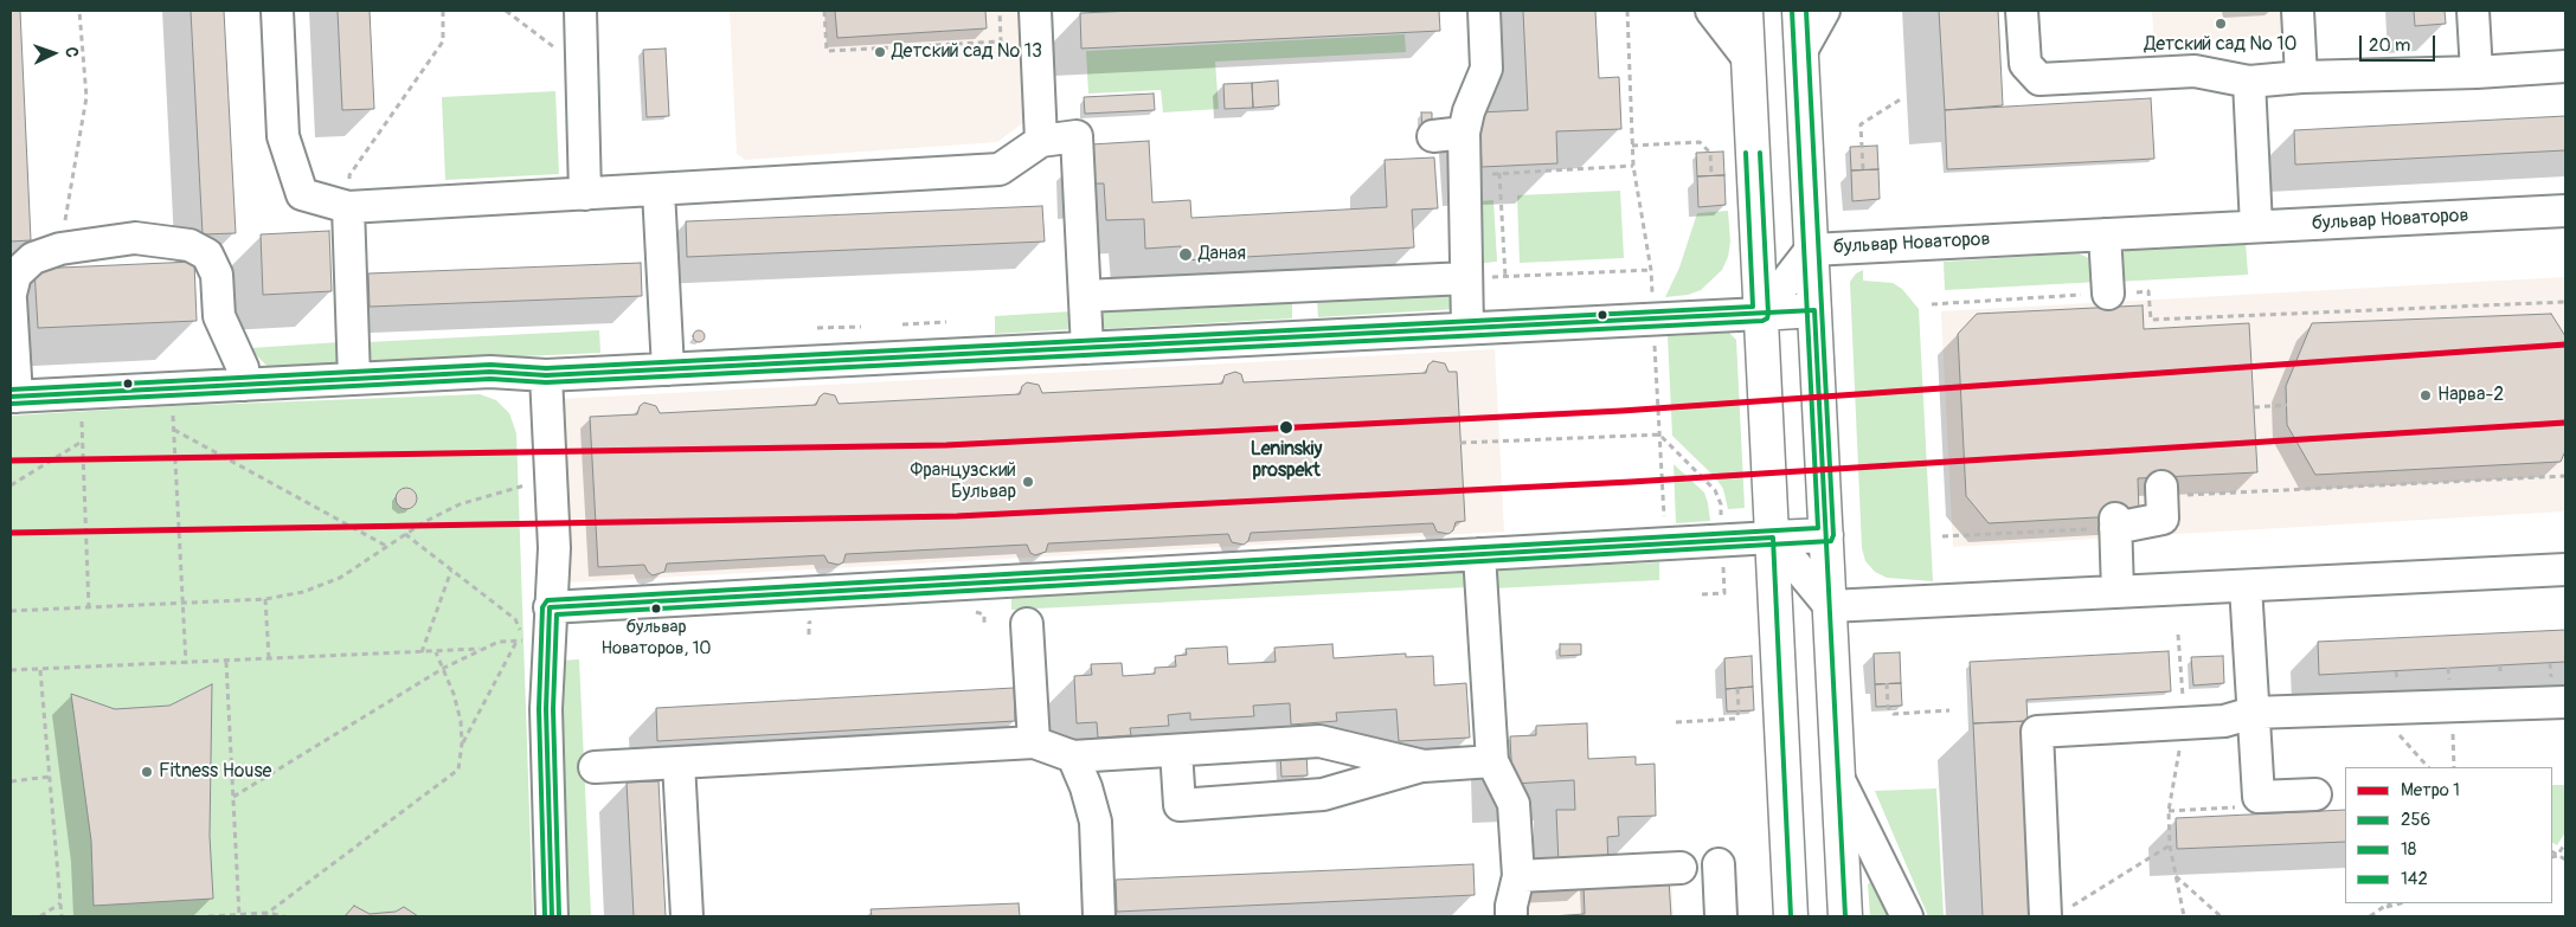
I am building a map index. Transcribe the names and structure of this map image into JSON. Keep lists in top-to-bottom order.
{
  "streets": {
    "street": ["бульвар Новаторов"]
  },
  "places": [
    "Детский сад № 10",
    "Детский сад № 13",
    "Даная",
    "Нарва-2",
    "Leninskiy prospekt",
    "Французский Бульвар",
    "бульвар Новаторов, 10",
    "Fitness House"
  ],
  "lines": [
    "transit line 18",
    "transit line 142",
    "transit line 256",
    "metro line 1"
  ],
  "legend": [
    "Метро 1",
    "256",
    "18",
    "142"
  ],
  "scale_bar": "20 m",
  "north": "right"
}
